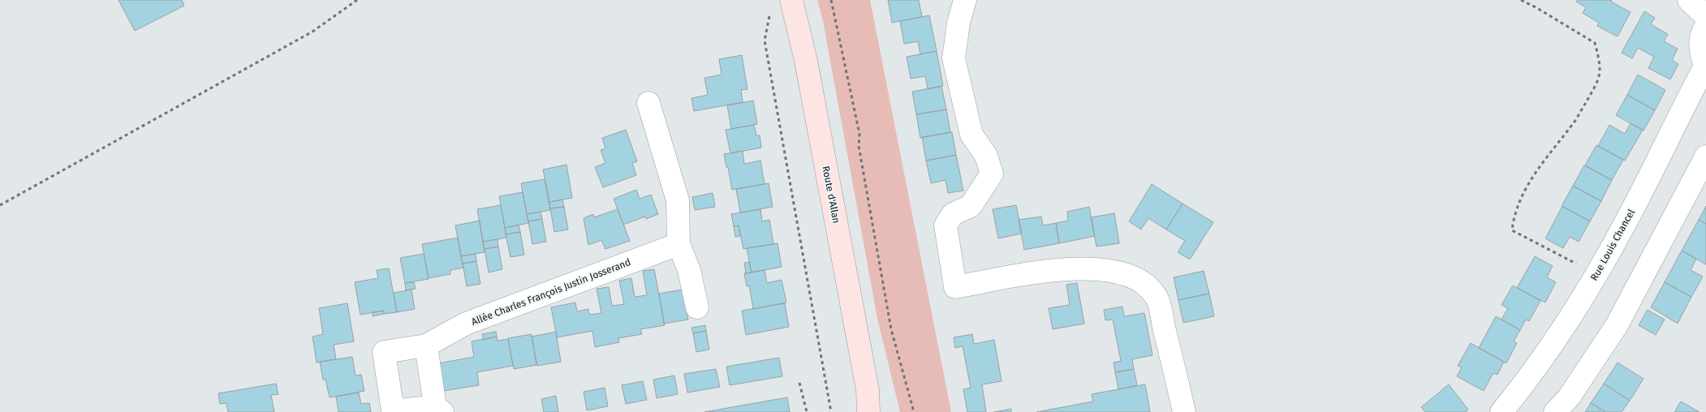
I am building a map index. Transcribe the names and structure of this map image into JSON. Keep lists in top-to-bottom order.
{
  "streets": {
    "street": ["Route d'Allan", "Rue Louis Chancel", "Allée Charles François Justin Josserand"]
  }
}
